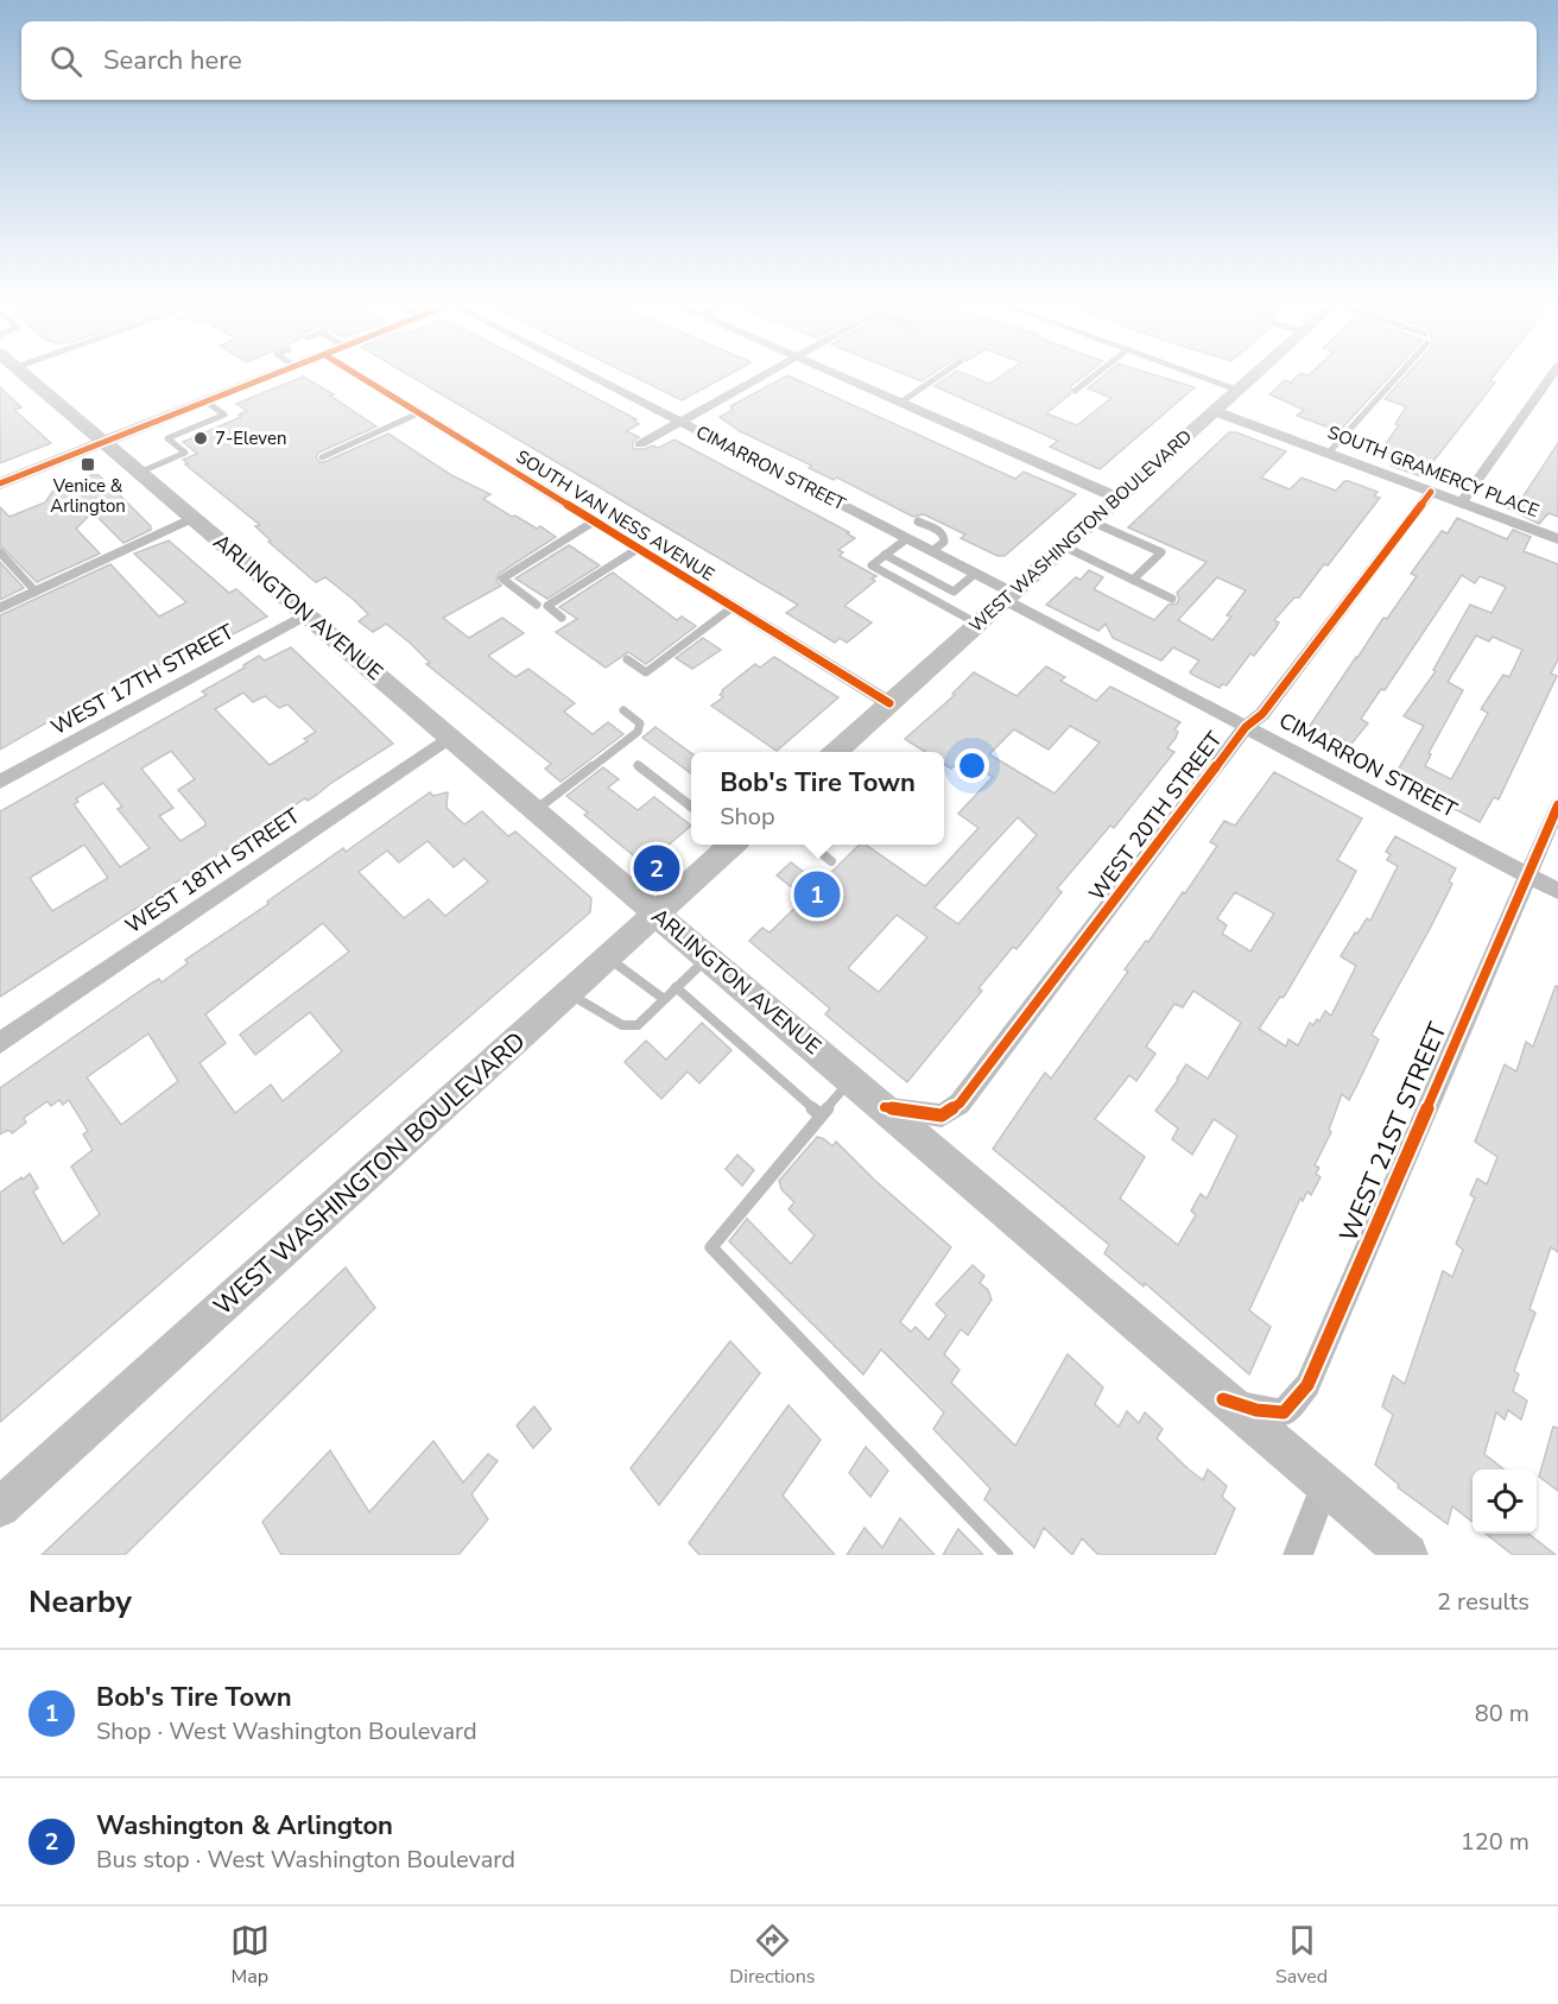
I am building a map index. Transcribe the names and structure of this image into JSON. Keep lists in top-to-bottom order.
{
  "streets": {
    "main road": ["WEST WASHINGTON BOULEVARD", "ARLINGTON AVENUE"],
    "street": [
      "CIMARRON STREET",
      "SOUTH GRAMERCY PLACE",
      "SOUTH VAN NESS AVENUE",
      "WEST 17TH STREET",
      "WEST 20TH STREET",
      "WEST 18TH STREET",
      "WEST 21ST STREET"
    ]
  },
  "crossings": [
    ["CIMARRON STREET", "WEST WASHINGTON BOULEVARD"],
    ["CIMARRON STREET", "WEST 20TH STREET"],
    ["CIMARRON STREET", "WEST 21ST STREET"],
    ["SOUTH GRAMERCY PLACE", "WEST WASHINGTON BOULEVARD"],
    ["SOUTH GRAMERCY PLACE", "WEST 20TH STREET"],
    ["SOUTH VAN NESS AVENUE", "WEST WASHINGTON BOULEVARD"],
    ["WEST WASHINGTON BOULEVARD", "ARLINGTON AVENUE"],
    ["ARLINGTON AVENUE", "WEST 17TH STREET"],
    ["ARLINGTON AVENUE", "WEST 20TH STREET"],
    ["ARLINGTON AVENUE", "WEST 18TH STREET"],
    ["ARLINGTON AVENUE", "WEST 21ST STREET"]
  ],
  "places": {
    "other": ["7-Eleven"],
    "transit": ["Venice & Arlington"]
  },
  "page": {
    "search": "Search here",
    "popup": ["Bob's Tire Town", "Shop"],
    "pins": ["2", "1"],
    "heading": ["Nearby", "2 results"],
    "list": [
      {
        "mark": "1",
        "name": "Bob's Tire Town",
        "note": "Shop · West Washington Boulevard",
        "value": "80 m"
      },
      {
        "mark": "2",
        "name": "Washington & Arlington",
        "note": "Bus stop · West Washington Boulevard",
        "value": "120 m"
      }
    ],
    "nav": ["Map", "Directions", "Saved"]
  }
}
